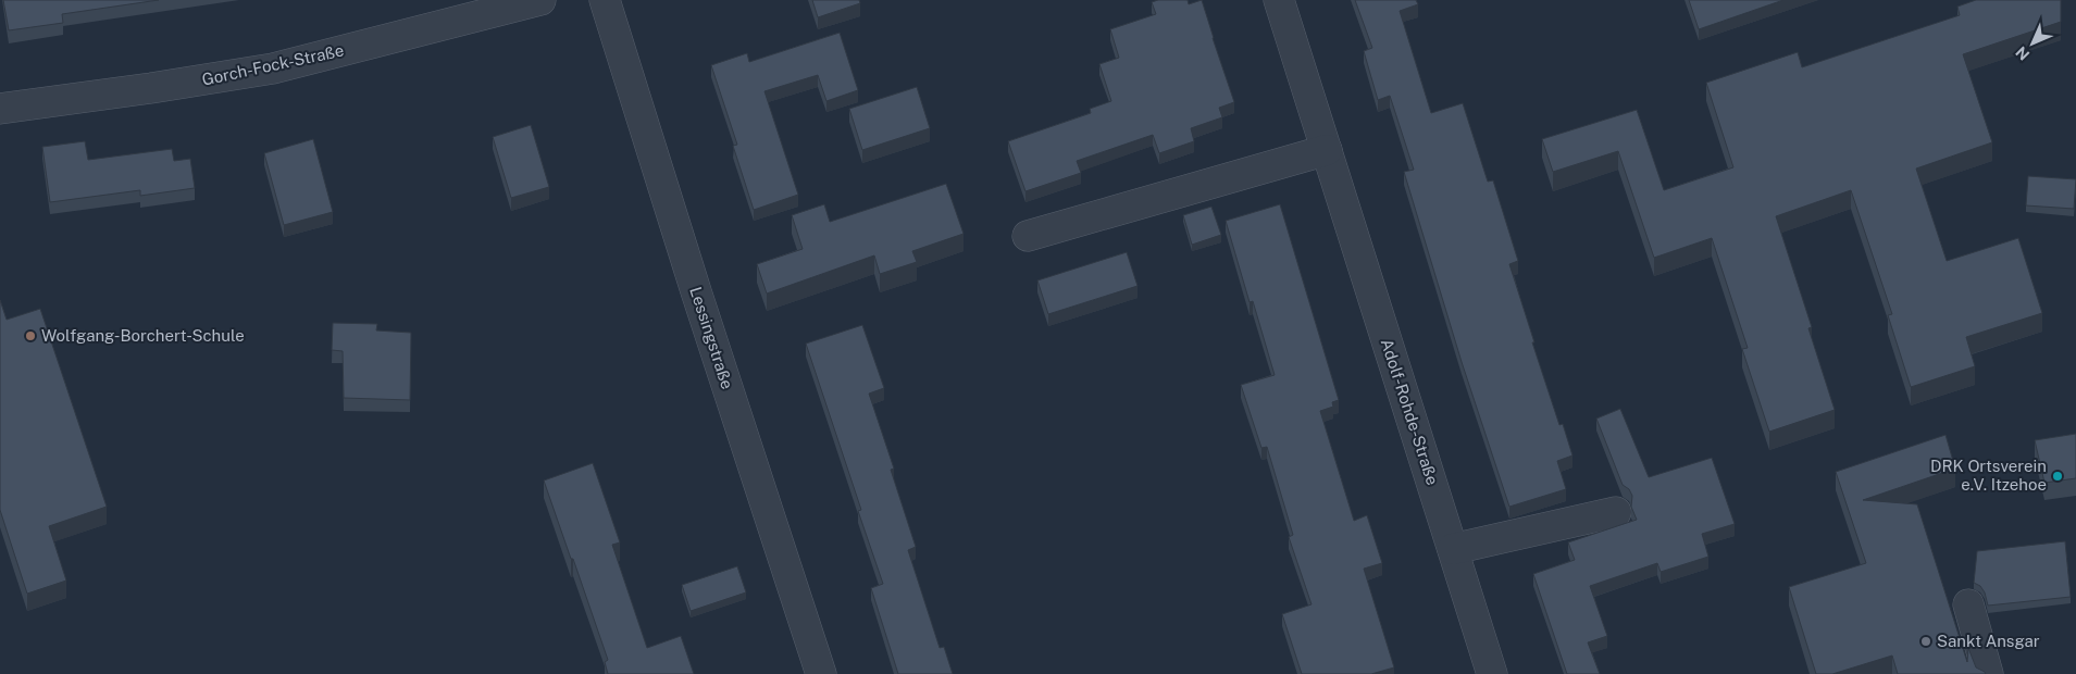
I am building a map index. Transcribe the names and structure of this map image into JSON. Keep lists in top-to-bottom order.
{
  "streets": {
    "street": ["Gorch-Fock-Straße", "Lessingstraße", "Adolf-Rohde-Straße"]
  },
  "places": ["Wolfgang-Borchert-Schule", "DRK Ortsverein e.V. Itzehoe", "Sankt Ansgar"],
  "north": "bottom left"
}
